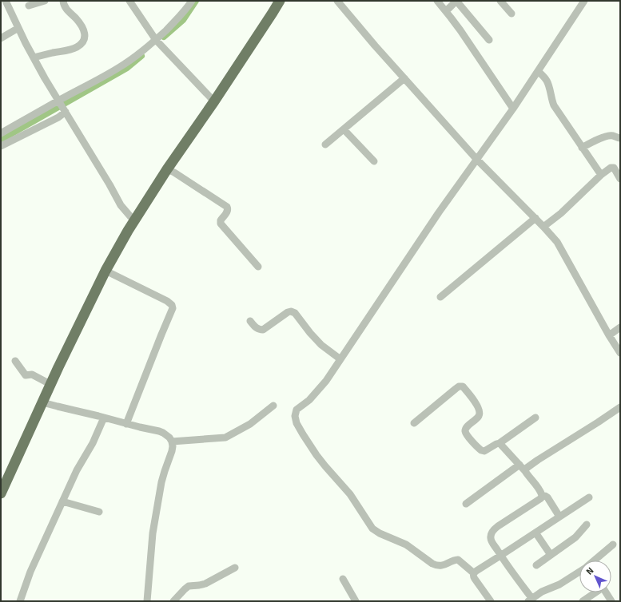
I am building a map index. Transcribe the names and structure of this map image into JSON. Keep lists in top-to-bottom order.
{
  "north": "top left"
}
